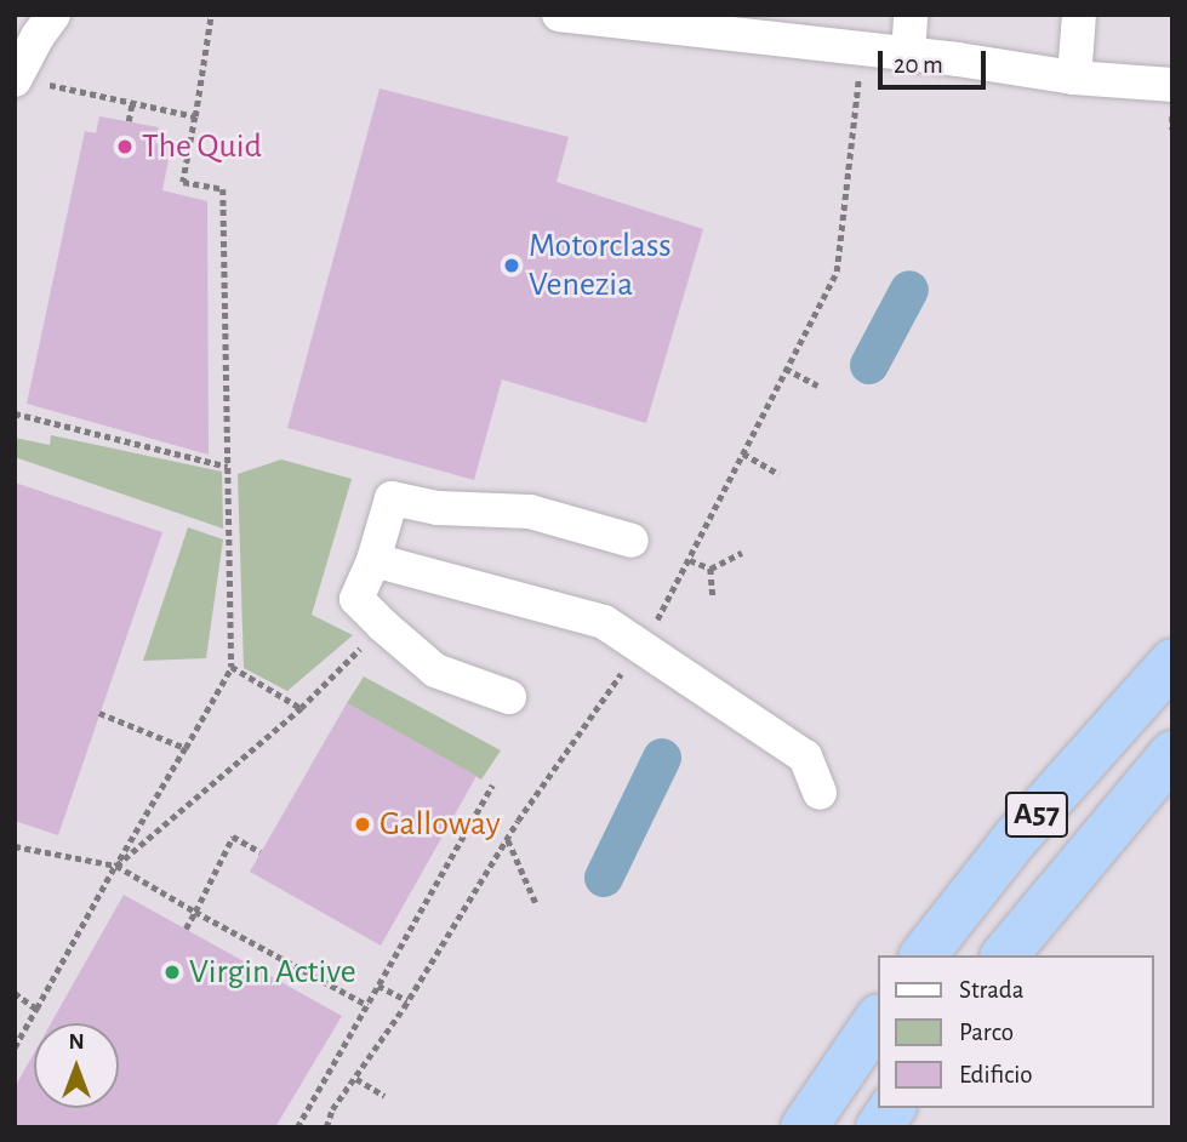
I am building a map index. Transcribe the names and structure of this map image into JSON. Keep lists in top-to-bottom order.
{
  "streets": {
    "highway": ["A57"]
  },
  "places": [
    "The Quid",
    "Motorclass Venezia",
    "Galloway",
    "Virgin Active"
  ],
  "legend": ["Strada", "Parco", "Edificio"],
  "scale_bar": "20 m",
  "north": "top"
}
